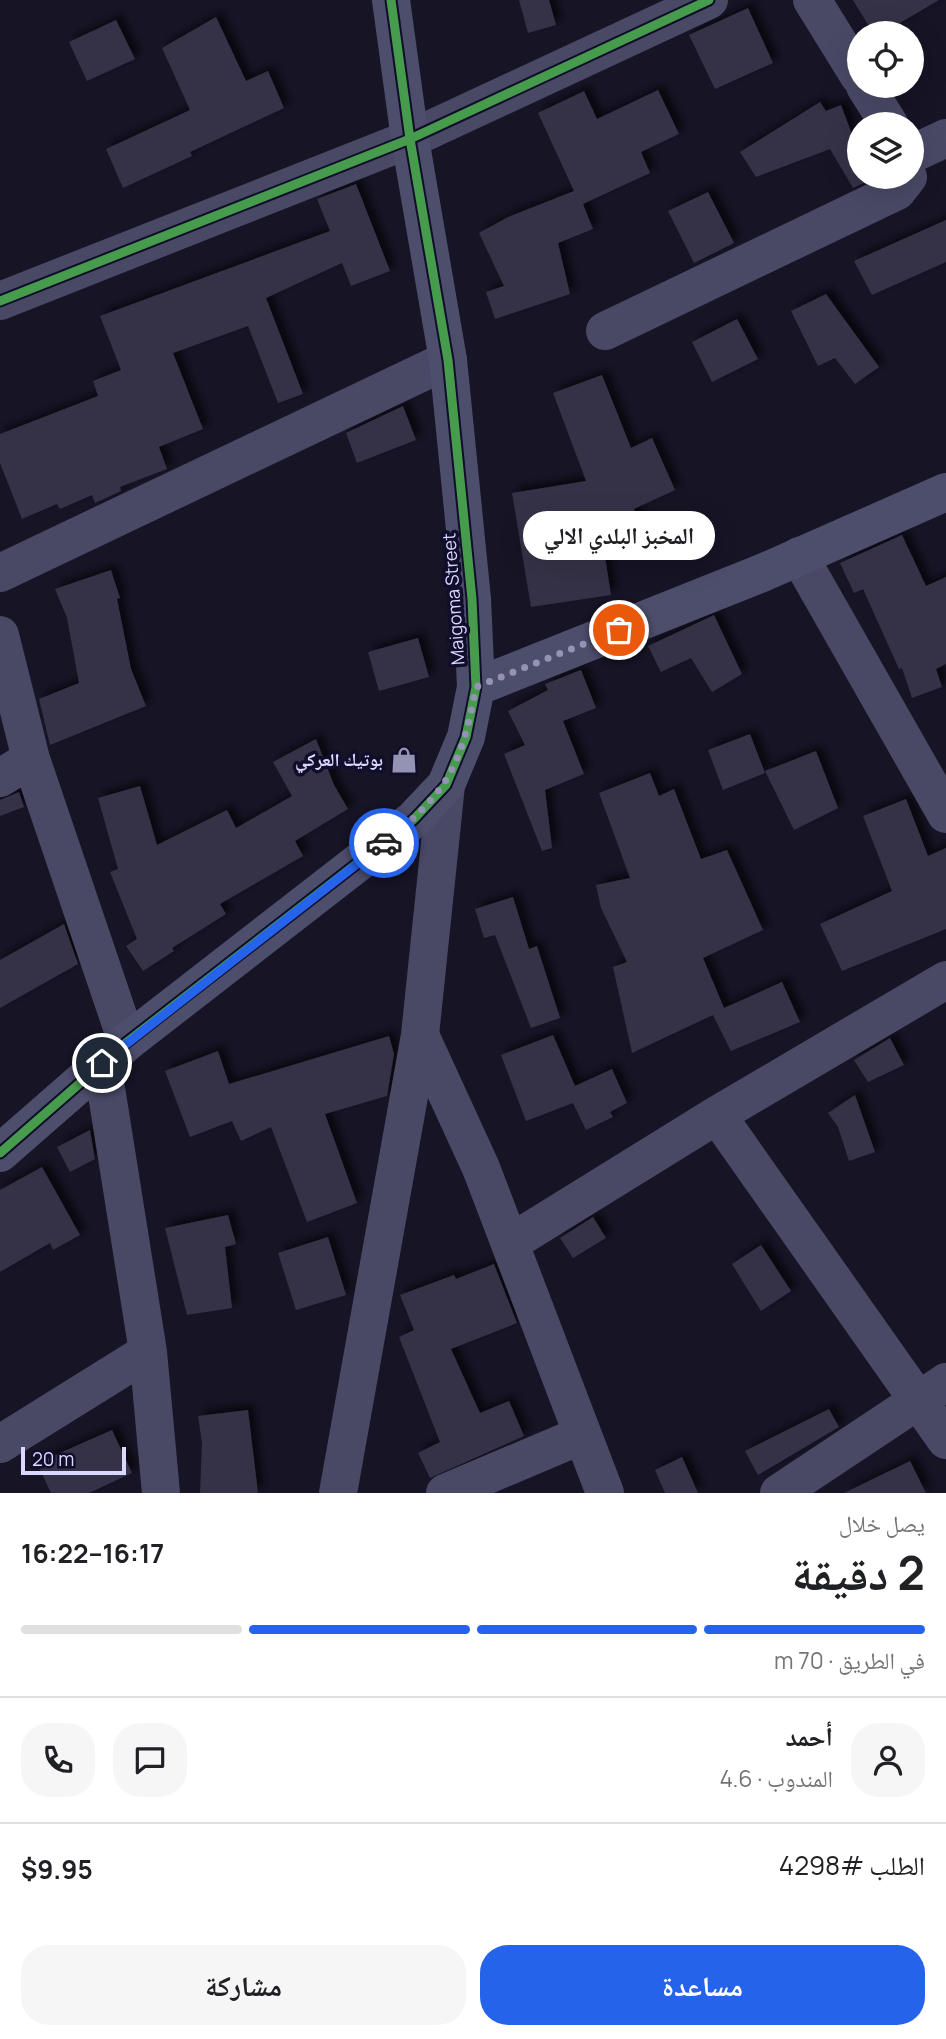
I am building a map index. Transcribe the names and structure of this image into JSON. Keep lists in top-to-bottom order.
{
  "streets": {
    "street": ["Maigoma Street"]
  },
  "places": {
    "other": ["المخبز البلدي الالي"],
    "shop": ["بوتيك العركي"]
  },
  "scale_bar": "20 m",
  "page": {
    "bubble": "المخبز البلدي الالي",
    "scale": "20 m",
    "heading": ["2 دقيقة", "يصل خلال", "16:17–16:22"],
    "panel": [
      "أحمد",
      "المندوب · 4.6",
      "الطلب #4298",
      "$9.95"
    ],
    "bar": "في الطريق · 70 m",
    "buttons": ["مساعدة", "مشاركة"]
  }
}
